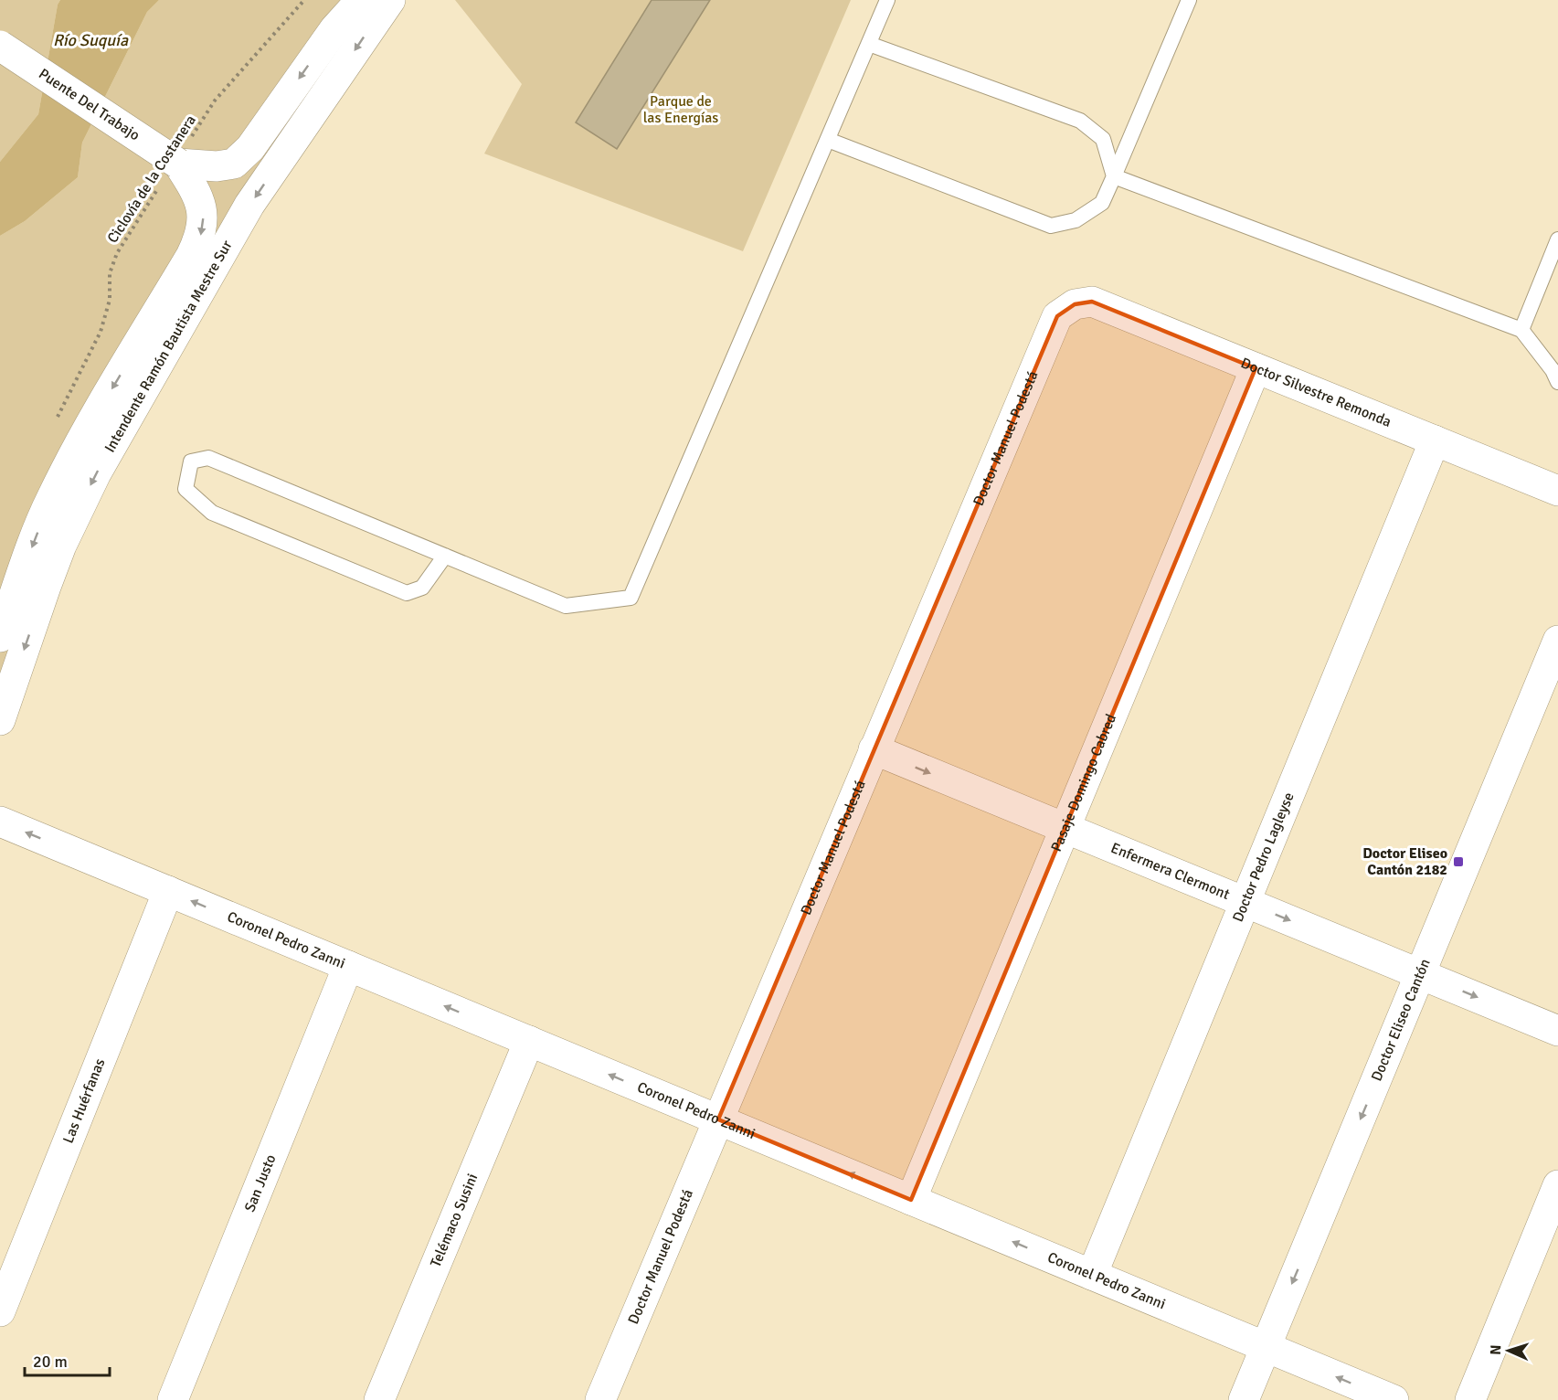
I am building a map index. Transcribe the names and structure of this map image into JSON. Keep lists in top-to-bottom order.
{
  "streets": {
    "street": [
      "Puente Del Trabajo",
      "Intendente Ramón Bautista Mestre Sur",
      "Doctor Silvestre Remonda",
      "Doctor Manuel Podestá",
      "Pasaje Domingo Cabred",
      "Doctor Pedro Lagleyse",
      "Enfermera Clermont",
      "Coronel Pedro Zanni",
      "Doctor Eliseo Cantón",
      "Las Huérfanas",
      "San Justo",
      "Telémaco Susini"
    ],
    "path": ["Ciclovía de la Costanera"]
  },
  "crossings": [
    ["Puente Del Trabajo", "Ciclovía de la Costanera"],
    ["Doctor Silvestre Remonda", "Doctor Manuel Podestá"],
    ["Doctor Silvestre Remonda", "Pasaje Domingo Cabred"],
    ["Doctor Silvestre Remonda", "Doctor Pedro Lagleyse"],
    ["Doctor Manuel Podestá", "Enfermera Clermont"],
    ["Doctor Manuel Podestá", "Coronel Pedro Zanni"],
    ["Pasaje Domingo Cabred", "Enfermera Clermont"],
    ["Pasaje Domingo Cabred", "Coronel Pedro Zanni"],
    ["Doctor Pedro Lagleyse", "Enfermera Clermont"],
    ["Doctor Pedro Lagleyse", "Coronel Pedro Zanni"],
    ["Enfermera Clermont", "Doctor Eliseo Cantón"],
    ["Coronel Pedro Zanni", "Doctor Eliseo Cantón"],
    ["Coronel Pedro Zanni", "Las Huérfanas"],
    ["Coronel Pedro Zanni", "San Justo"],
    ["Coronel Pedro Zanni", "Telémaco Susini"]
  ],
  "one_way": ["Enfermera Clermont", "Coronel Pedro Zanni"],
  "water": ["Río Suquía"],
  "parks": ["Parque de las Energías"],
  "places": {
    "transit": ["Doctor Eliseo Cantón 2182"]
  },
  "scale_bar": "20 m",
  "north": "left"
}
